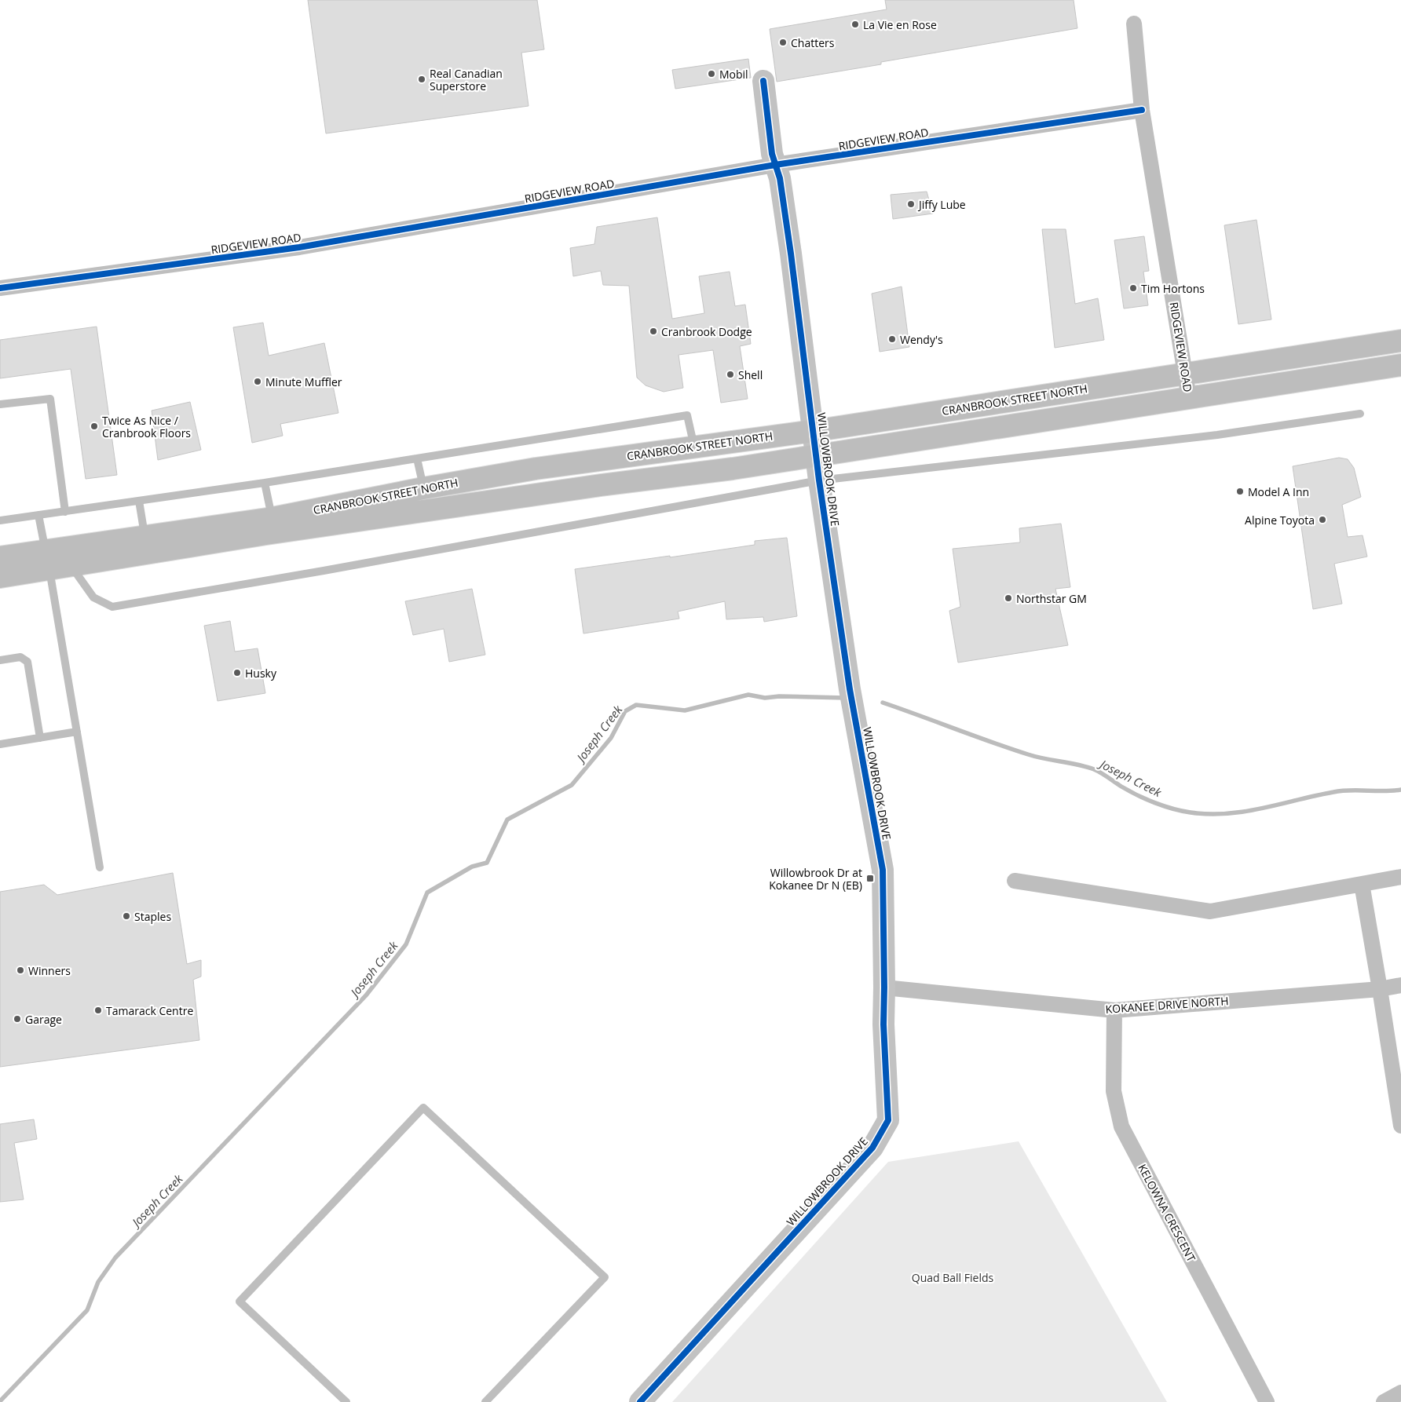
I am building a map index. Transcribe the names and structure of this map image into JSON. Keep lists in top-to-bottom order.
{
  "streets": {
    "highway": ["CRANBROOK STREET NORTH"],
    "street": [
      "RIDGEVIEW ROAD",
      "WILLOWBROOK DRIVE",
      "KOKANEE DRIVE NORTH",
      "KELOWNA CRESCENT"
    ]
  },
  "crossings": [
    ["RIDGEVIEW ROAD", "CRANBROOK STREET NORTH"],
    ["RIDGEVIEW ROAD", "WILLOWBROOK DRIVE"],
    ["CRANBROOK STREET NORTH", "WILLOWBROOK DRIVE"],
    ["WILLOWBROOK DRIVE", "KOKANEE DRIVE NORTH"],
    ["KOKANEE DRIVE NORTH", "KELOWNA CRESCENT"]
  ],
  "water": ["Joseph Creek"],
  "parks": ["Quad Ball Fields"],
  "places": {
    "other": [
      "La Vie en Rose",
      "Chatters",
      "Mobil",
      "Real Canadian Superstore",
      "Jiffy Lube",
      "Tim Hortons",
      "Cranbrook Dodge",
      "Wendy's",
      "Shell",
      "Minute Muffler",
      "Twice As Nice / Cranbrook Floors",
      "Model A Inn",
      "Alpine Toyota",
      "Northstar GM",
      "Husky",
      "Staples",
      "Winners",
      "Tamarack Centre",
      "Garage"
    ],
    "transit": ["Willowbrook Dr at Kokanee Dr N (EB)"]
  }
}
